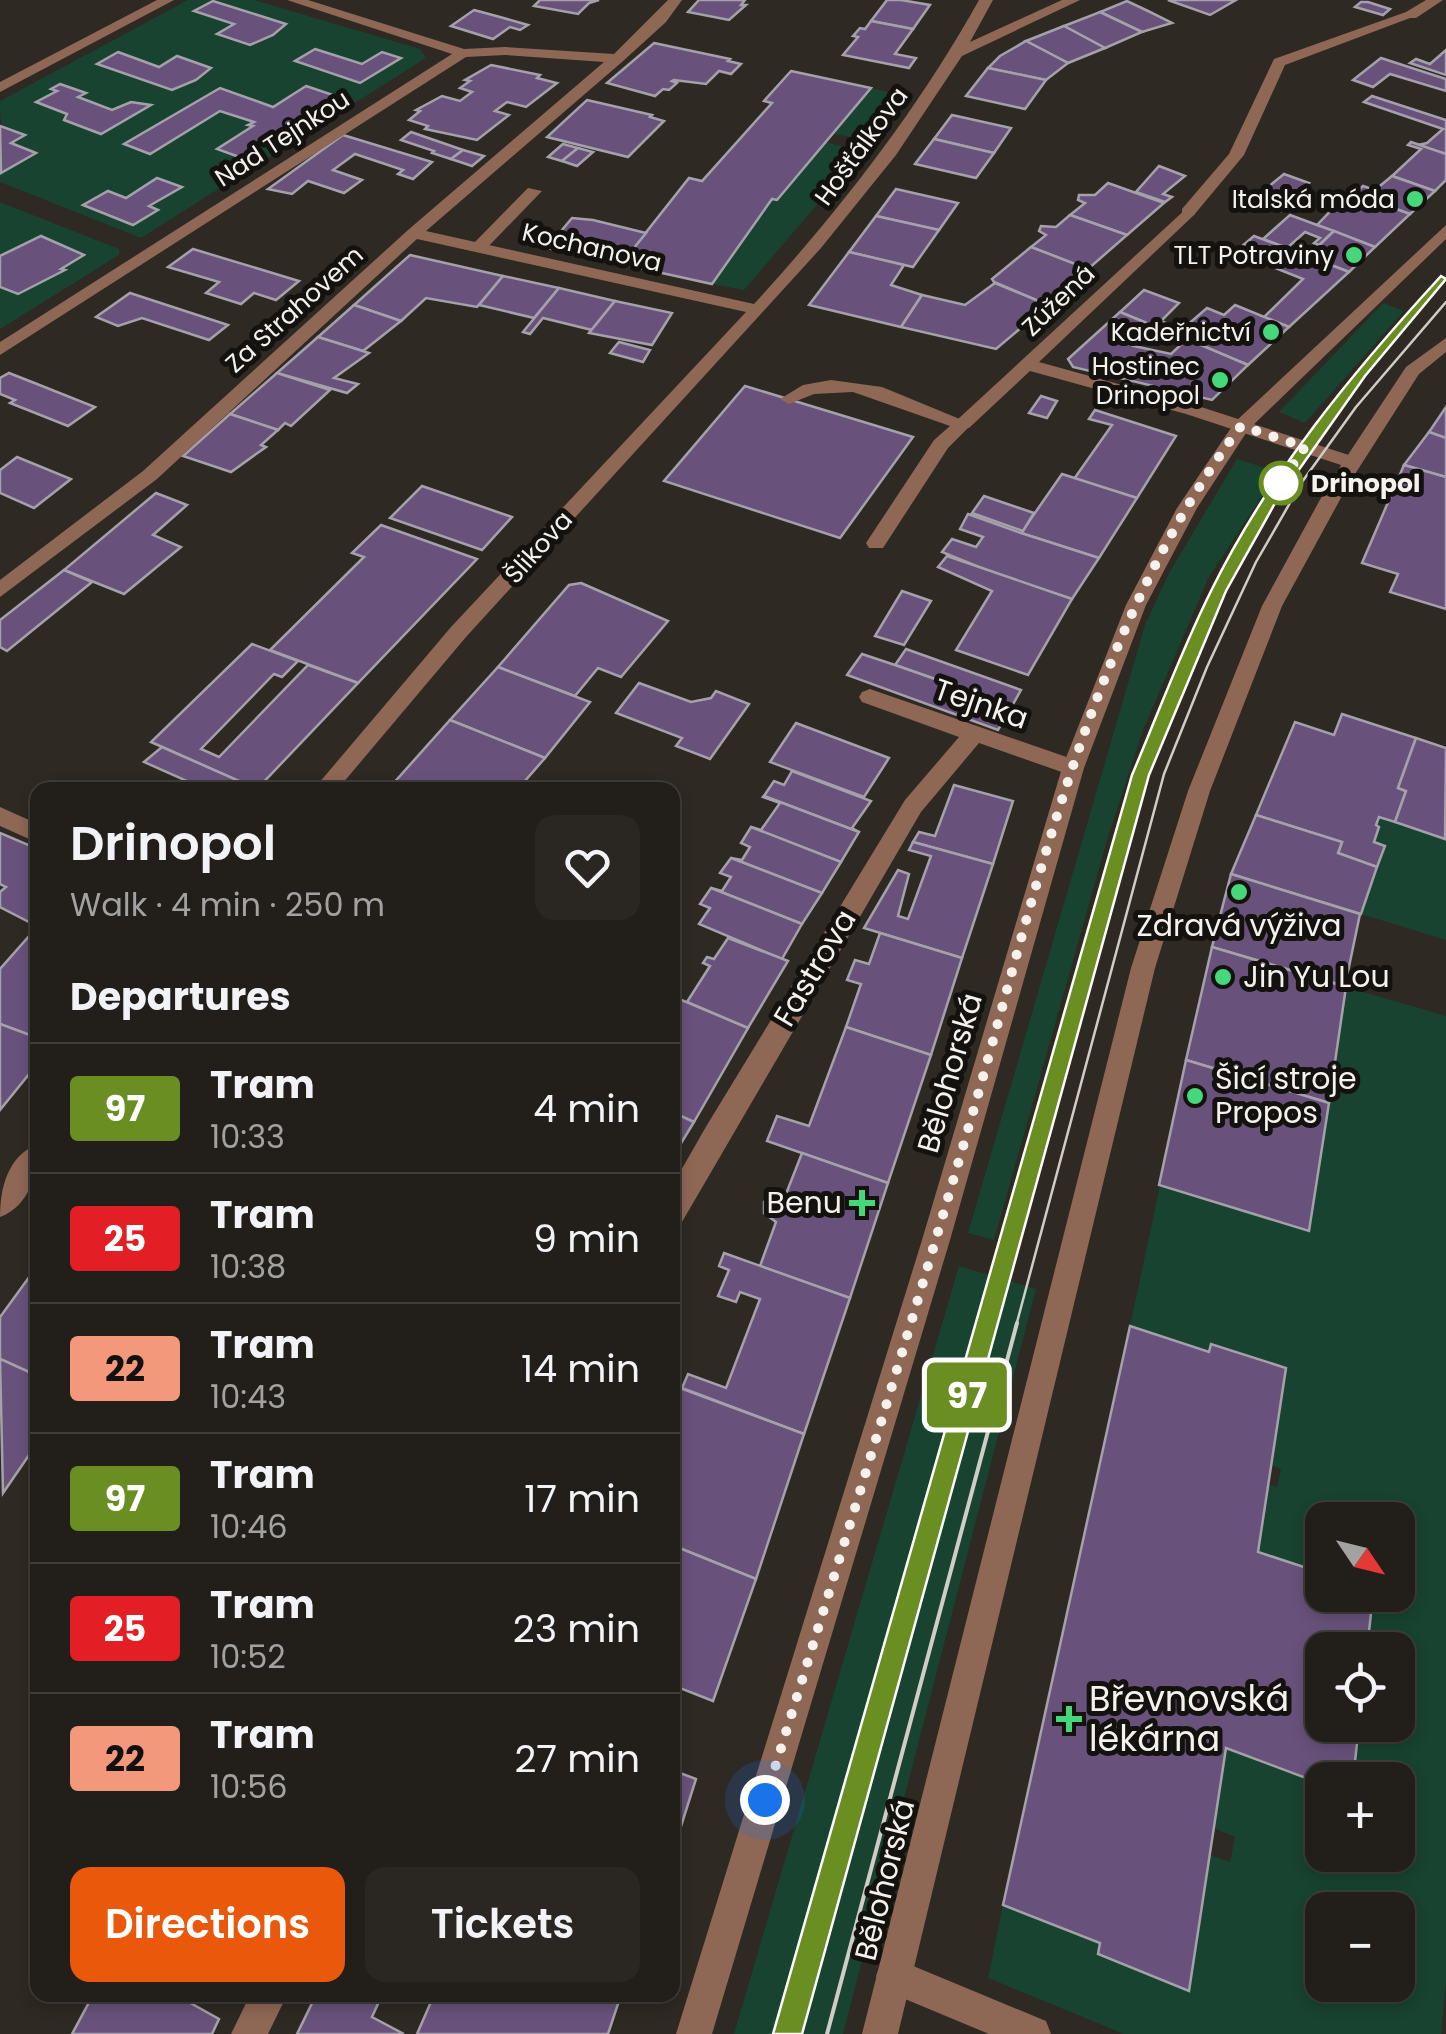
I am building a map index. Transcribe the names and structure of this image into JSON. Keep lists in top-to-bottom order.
{
  "streets": {
    "street": [
      "Nad Tejnkou",
      "Hošťálkova",
      "Kochanova",
      "Zúžená",
      "Za Strahovem",
      "Šlikova",
      "Tejnka",
      "Fastrova",
      "Bělohorská"
    ]
  },
  "crossings": [
    ["Hošťálkova", "Kochanova"],
    ["Hošťálkova", "Šlikova"],
    ["Kochanova", "Za Strahovem"],
    ["Kochanova", "Šlikova"],
    ["Tejnka", "Fastrova"],
    ["Tejnka", "Bělohorská"]
  ],
  "places": {
    "other": [
      "Italská móda",
      "TLT Potraviny",
      "Kadeřnictví",
      "Hostinec Drinopol",
      "Drinopol",
      "Zdravá výživa",
      "Jin Yu Lou",
      "Šicí stroje Propos"
    ],
    "health": ["Benu", "Břevnovská lékárna"]
  },
  "lines": ["tram line 97"],
  "north": "bottom right",
  "page": {
    "on_map": "97",
    "heading": [
      ["Drinopol", "Walk · 4 min · 250 m"],
      "Departures"
    ],
    "list": [
      {
        "mark": "97",
        "name": "Tram",
        "note": "10:33",
        "value": "4 min"
      },
      {
        "mark": "25",
        "name": "Tram",
        "note": "10:38",
        "value": "9 min"
      },
      {
        "mark": "22",
        "name": "Tram",
        "note": "10:43",
        "value": "14 min"
      },
      {
        "mark": "97",
        "name": "Tram",
        "note": "10:46",
        "value": "17 min"
      },
      {
        "mark": "25",
        "name": "Tram",
        "note": "10:52",
        "value": "23 min"
      },
      {
        "mark": "22",
        "name": "Tram",
        "note": "10:56",
        "value": "27 min"
      }
    ],
    "map_buttons": ["+", "−"],
    "buttons": ["Directions", "Tickets"]
  }
}
